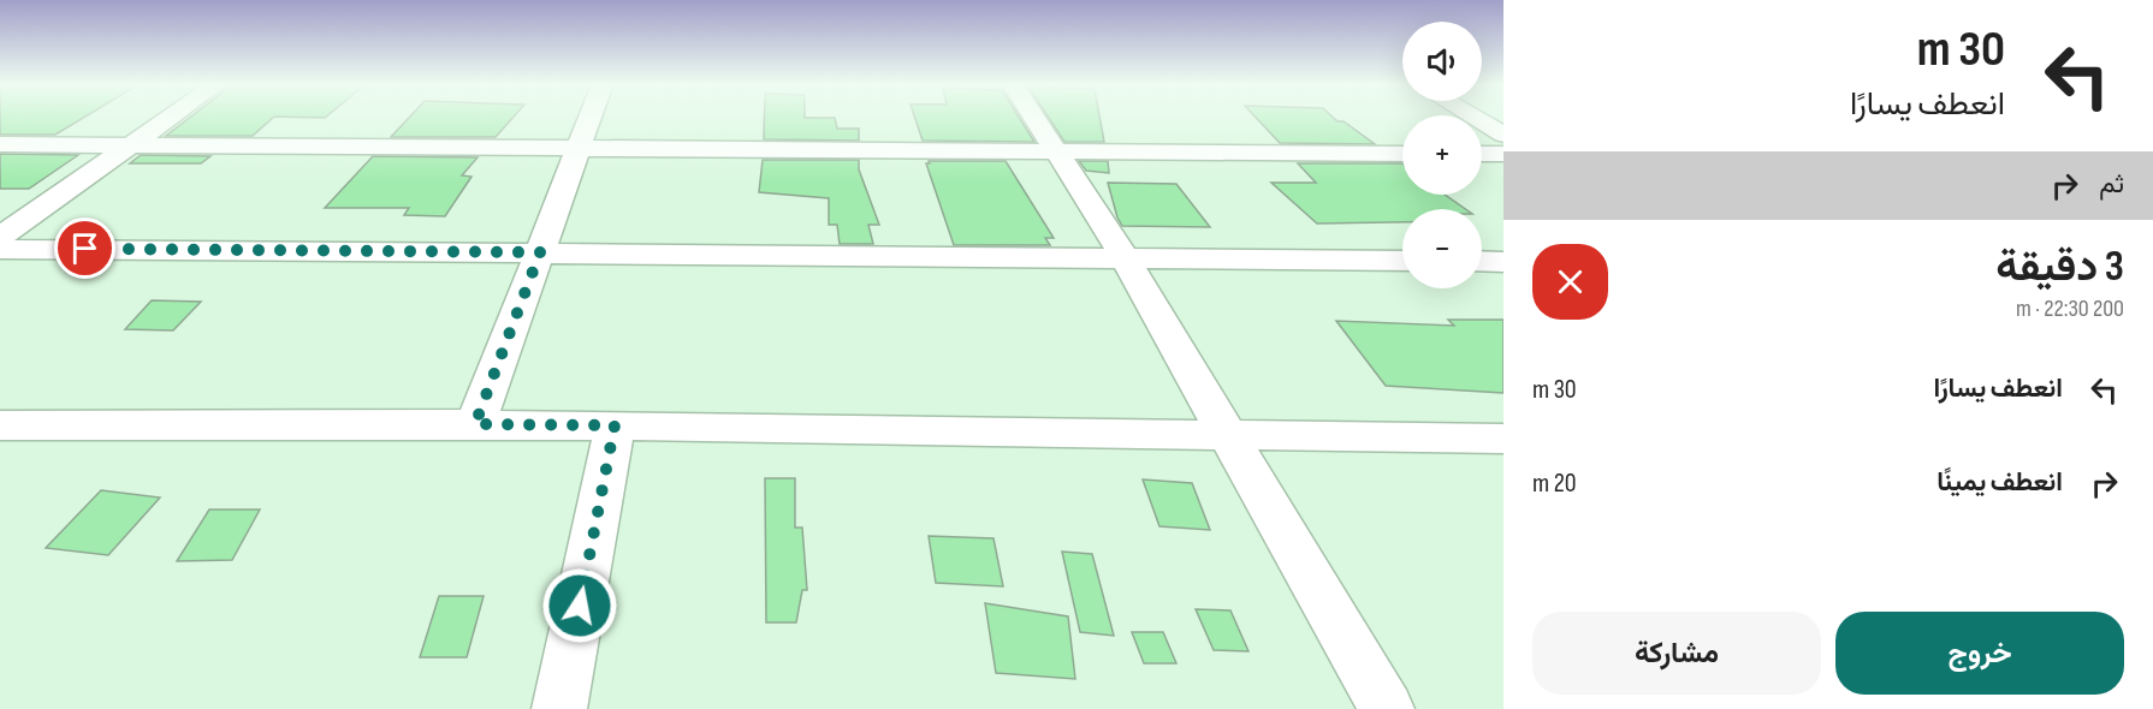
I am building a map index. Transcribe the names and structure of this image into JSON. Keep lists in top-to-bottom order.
{
  "page": {
    "turn": ["30 m", "انعطف يسارًا"],
    "map_buttons": ["+", "−"],
    "then": "ثم",
    "heading": ["3 دقيقة", "200 m · 22:30"],
    "list": [
      {
        "name": "انعطف يسارًا",
        "value": "30 m"
      },
      {
        "name": "انعطف يمينًا",
        "value": "20 m"
      }
    ],
    "buttons": ["خروج", "مشاركة"]
  }
}
